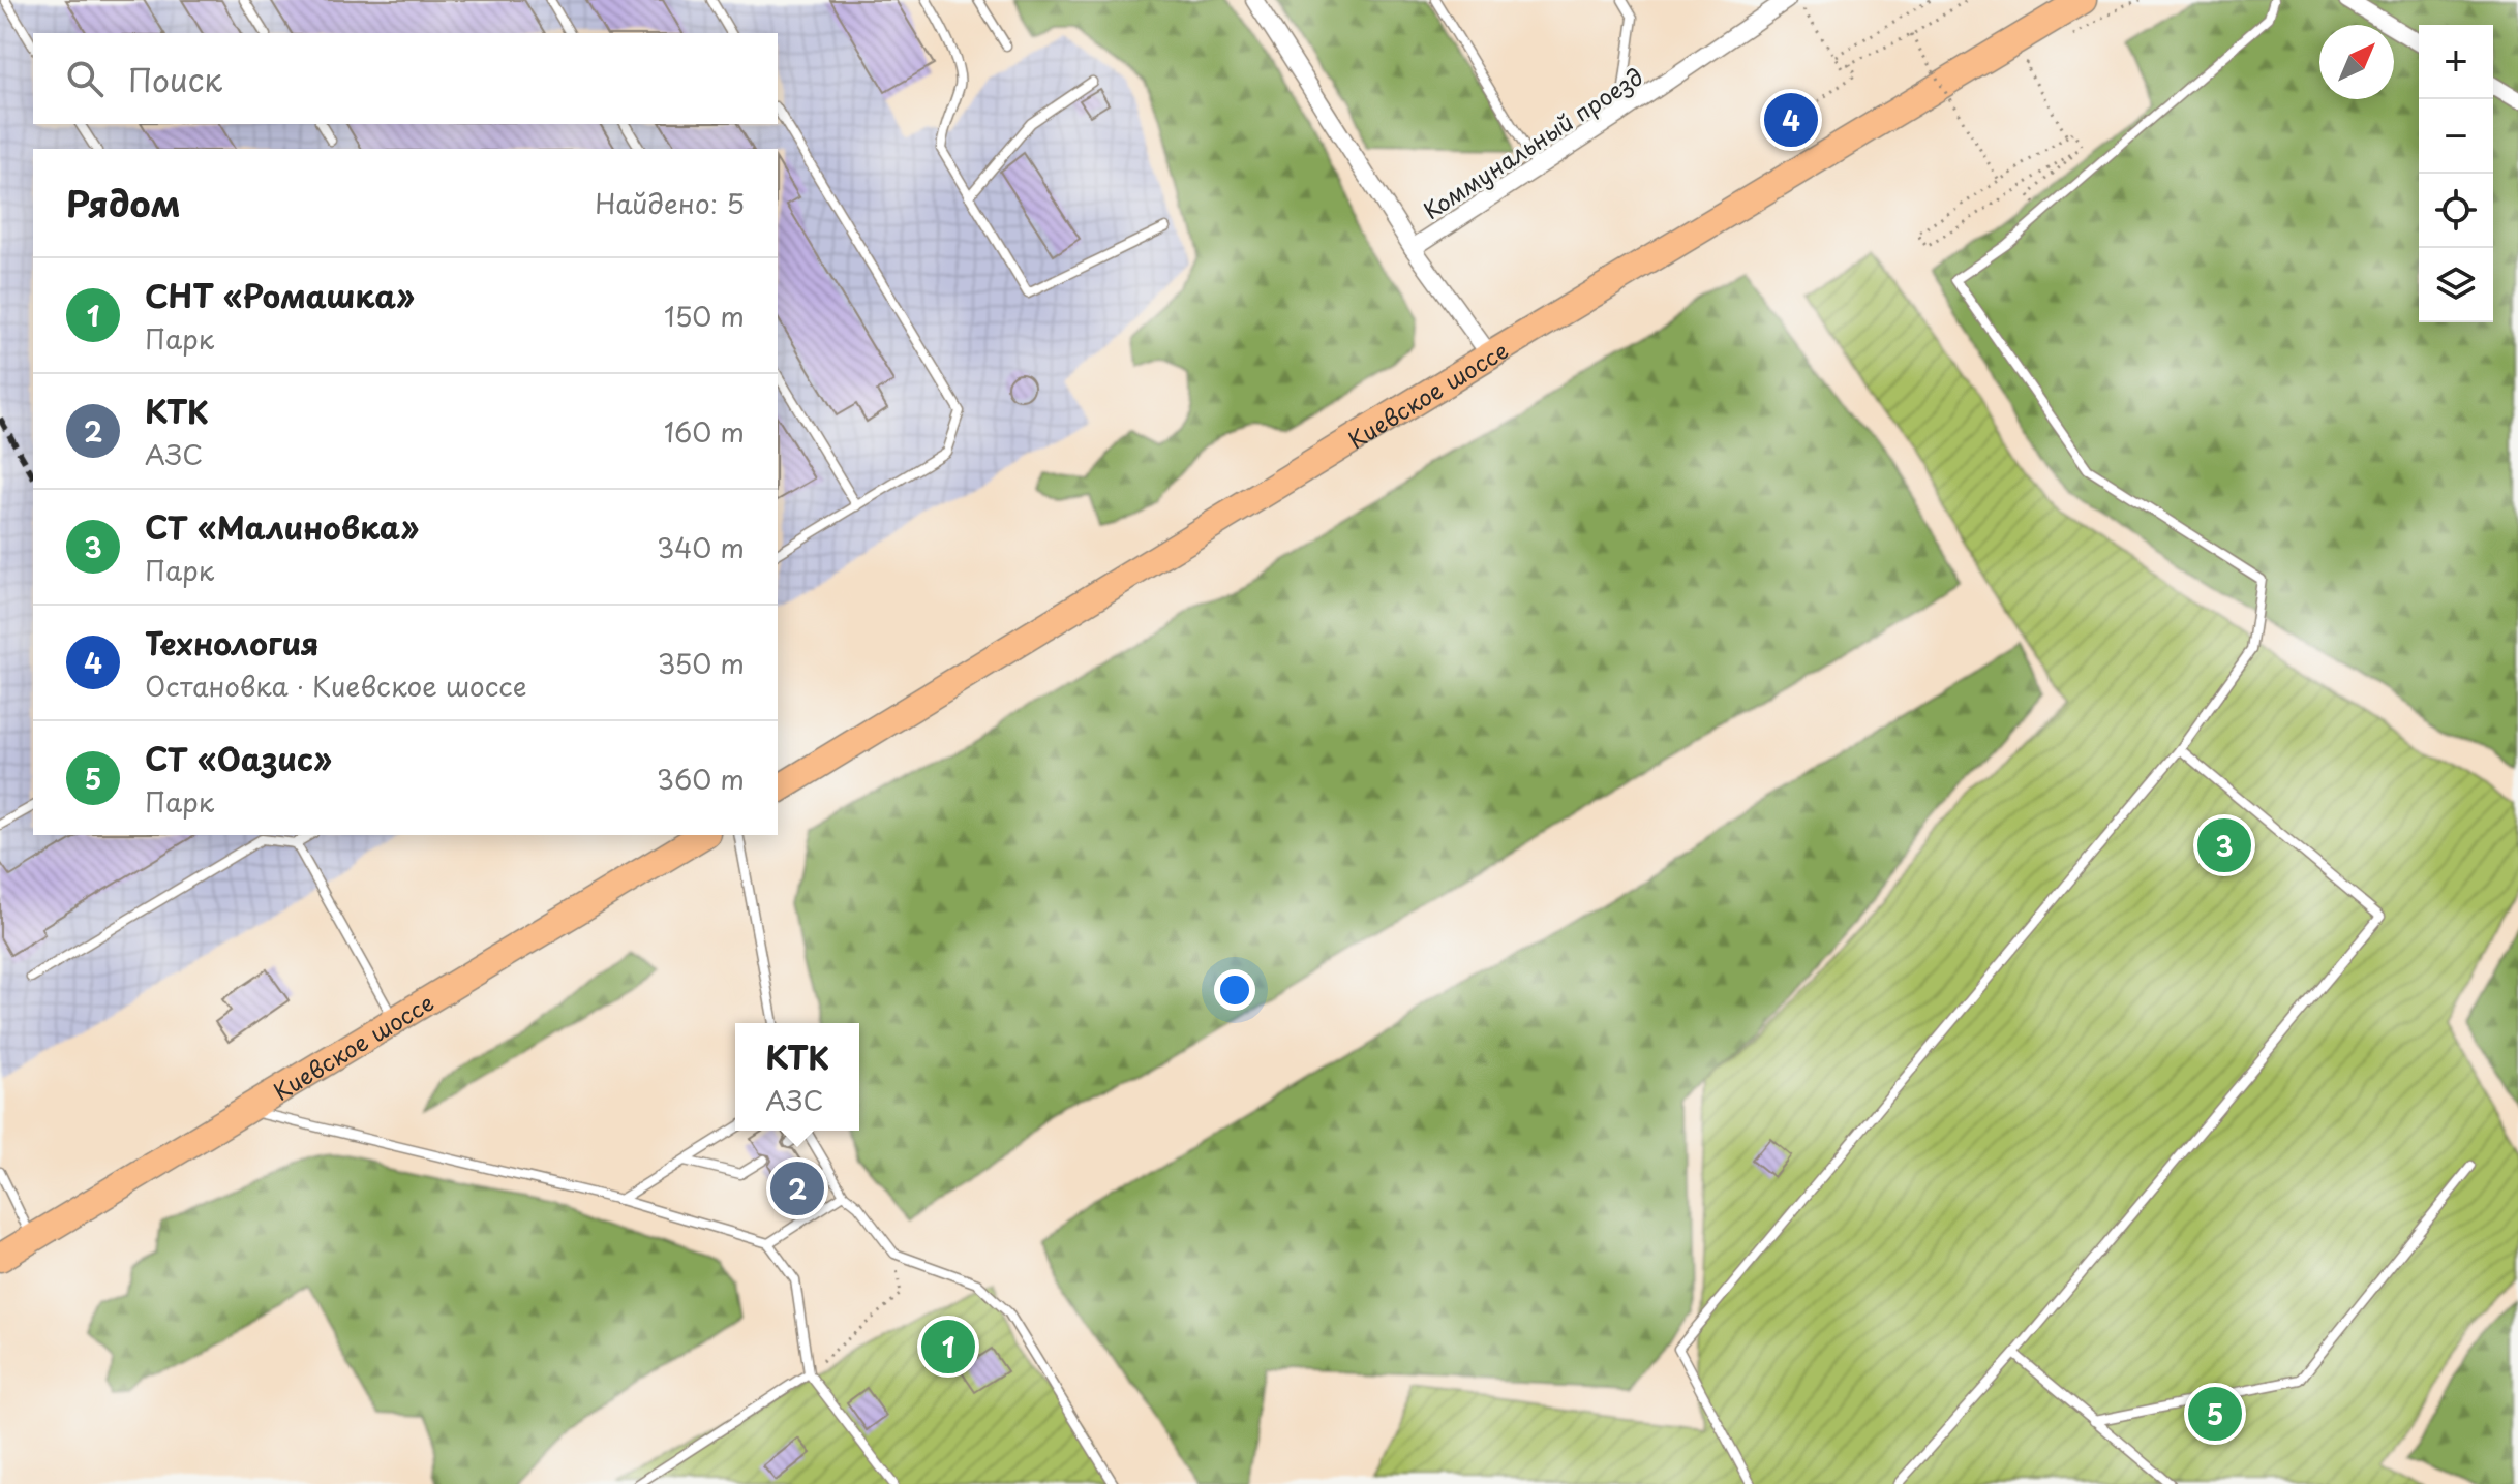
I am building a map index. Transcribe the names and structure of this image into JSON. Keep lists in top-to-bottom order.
{
  "streets": {
    "highway": ["Киевское шоссе"],
    "street": ["Коммунальный проезд"]
  },
  "crossings": [
    ["Коммунальный проезд", "Киевское шоссе"]
  ],
  "north": "top right",
  "page": {
    "map_buttons": ["+", "−"],
    "search": "Поиск",
    "pins": [
      "4",
      "3",
      "2",
      "1",
      "5"
    ],
    "heading": ["Рядом", "Найдено: 5"],
    "list": [
      {
        "mark": "1",
        "name": "СНТ «Ромашка»",
        "note": "Парк",
        "value": "150 m"
      },
      {
        "mark": "2",
        "name": "КТК",
        "note": "АЗС",
        "value": "160 m"
      },
      {
        "mark": "3",
        "name": "СТ «Малиновка»",
        "note": "Парк",
        "value": "340 m"
      },
      {
        "mark": "4",
        "name": "Технология",
        "note": "Остановка · Киевское шоссе",
        "value": "350 m"
      },
      {
        "mark": "5",
        "name": "СТ «Оазис»",
        "note": "Парк",
        "value": "360 m"
      }
    ],
    "popup": ["КТК", "АЗС"]
  }
}
